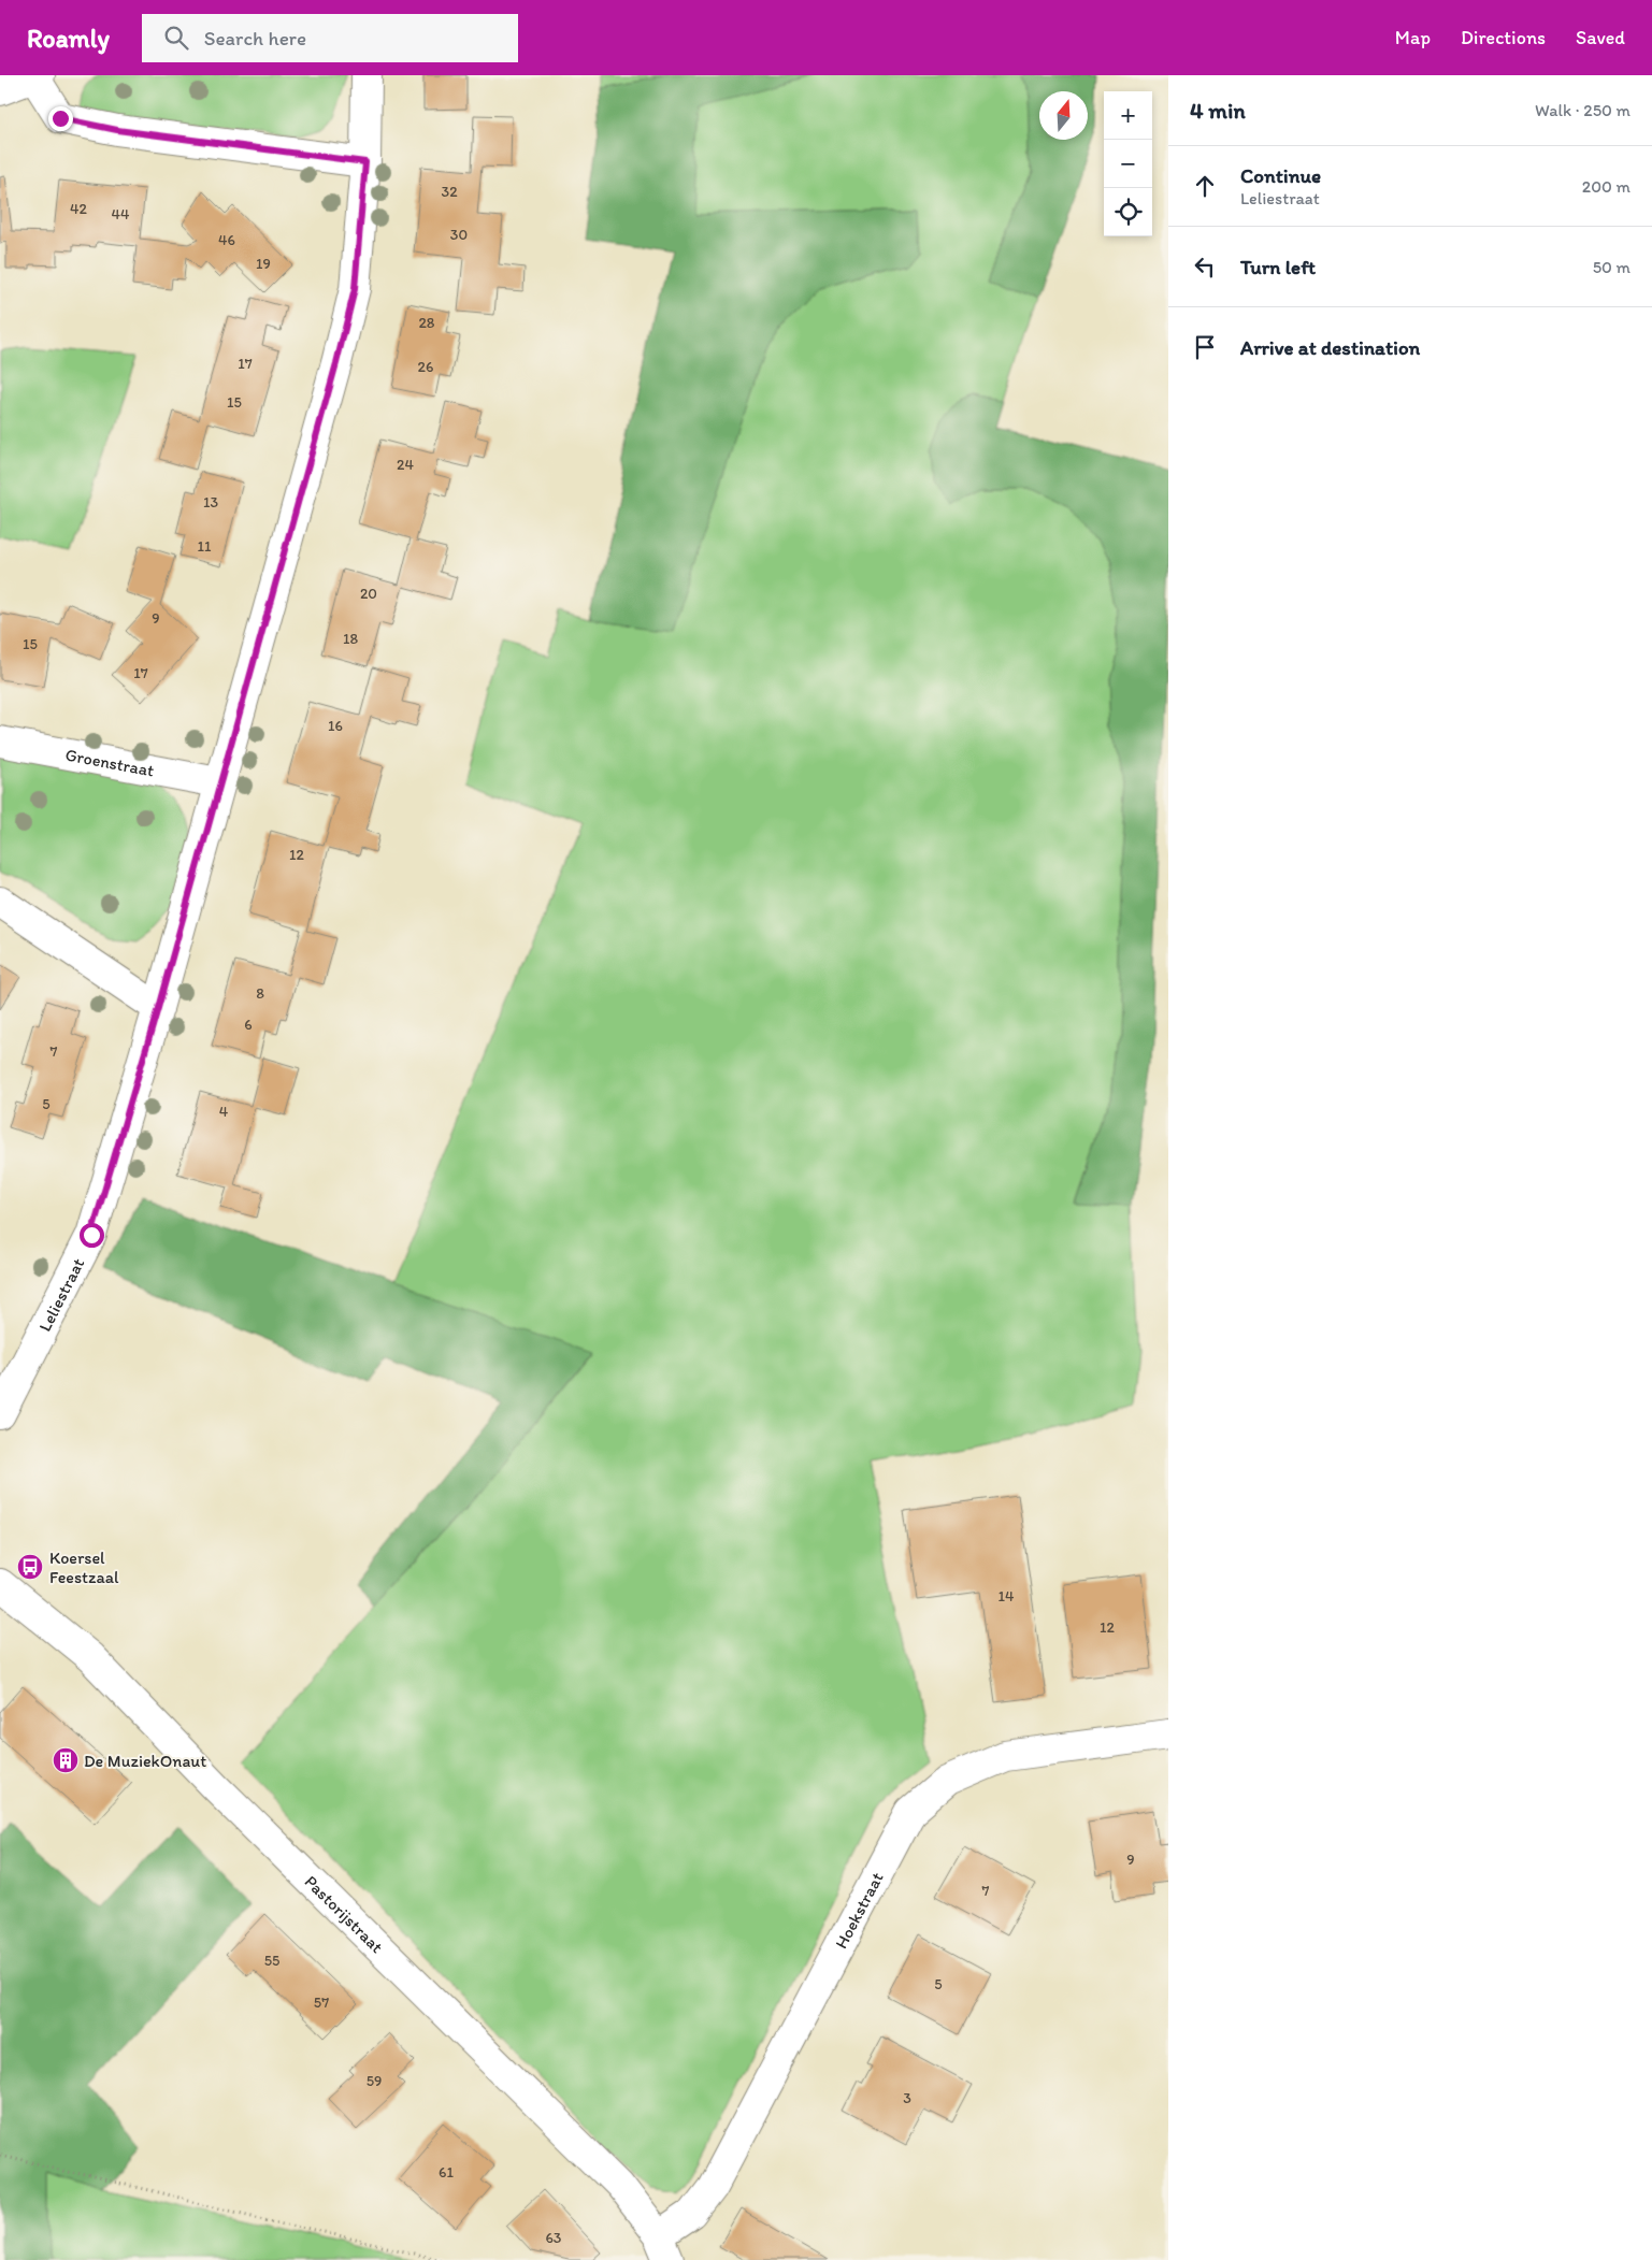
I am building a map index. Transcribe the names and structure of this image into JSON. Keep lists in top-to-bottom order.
{
  "streets": {
    "street": [
      "Groenstraat",
      "Leliestraat",
      "Hoekstraat",
      "Pastorijstraat"
    ]
  },
  "crossings": [
    ["Groenstraat", "Leliestraat"],
    ["Hoekstraat", "Pastorijstraat"]
  ],
  "places": {
    "bus stop": ["Koersel Feestzaal"],
    "building": ["De MuziekOnaut"]
  },
  "house_numbers": [
    "32",
    "42",
    "44",
    "30",
    "46",
    "19",
    "28",
    "17",
    "26",
    "15",
    "24",
    "13",
    "11",
    "20",
    "9",
    "18",
    "15",
    "17",
    "16",
    "12",
    "8",
    "6",
    "7",
    "5",
    "4",
    "14",
    "12",
    "9",
    "7",
    "55",
    "5",
    "57",
    "59",
    "3",
    "61",
    "63"
  ],
  "north": "top",
  "page": {
    "header": "Roamly",
    "search": "Search here",
    "nav": ["Map", "Directions", "Saved"],
    "heading": ["4 min", "Walk · 250 m"],
    "map_buttons": ["+", "−"],
    "list": [
      ["Continue", "Leliestraat", "200 m"],
      ["Turn left", "50 m"],
      "Arrive at destination"
    ]
  }
}
